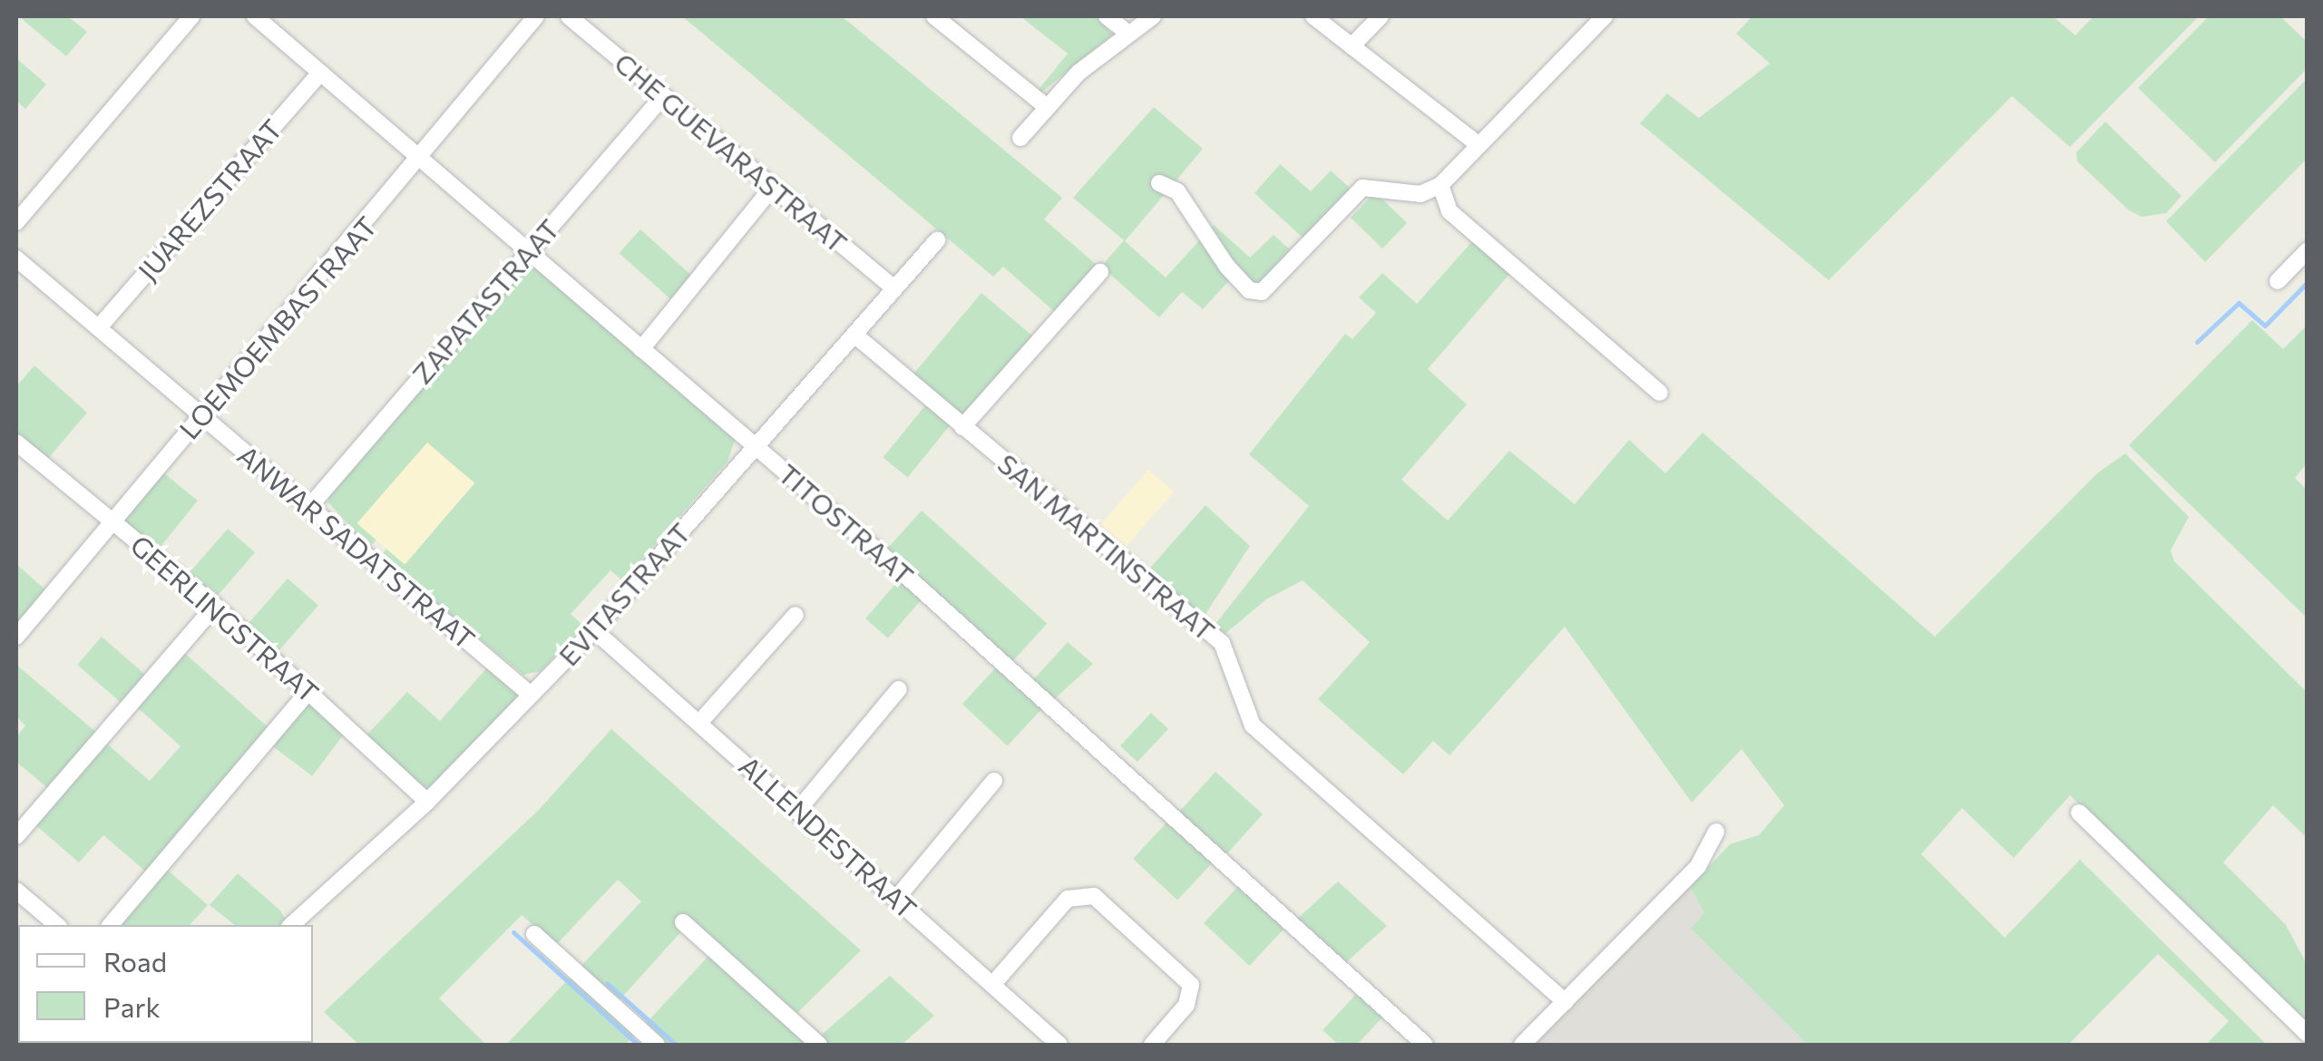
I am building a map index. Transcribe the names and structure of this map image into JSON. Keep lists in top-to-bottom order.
{
  "streets": {
    "street": [
      "CHE GUEVARASTRAAT",
      "JUAREZSTRAAT",
      "ZAPATASTRAAT",
      "LOEMOEMBASTRAAT",
      "TITOSTRAAT",
      "ANWAR SADATSTRAAT",
      "SAN MARTINSTRAAT",
      "EVITASTRAAT",
      "GEERLINGSTRAAT",
      "ALLENDESTRAAT"
    ]
  },
  "crossings": [
    ["CHE GUEVARASTRAAT", "ZAPATASTRAAT"],
    ["CHE GUEVARASTRAAT", "EVITASTRAAT"],
    ["JUAREZSTRAAT", "TITOSTRAAT"],
    ["JUAREZSTRAAT", "ANWAR SADATSTRAAT"],
    ["ZAPATASTRAAT", "TITOSTRAAT"],
    ["ZAPATASTRAAT", "ANWAR SADATSTRAAT"],
    ["LOEMOEMBASTRAAT", "TITOSTRAAT"],
    ["LOEMOEMBASTRAAT", "ANWAR SADATSTRAAT"],
    ["LOEMOEMBASTRAAT", "GEERLINGSTRAAT"],
    ["TITOSTRAAT", "EVITASTRAAT"],
    ["ANWAR SADATSTRAAT", "EVITASTRAAT"],
    ["SAN MARTINSTRAAT", "EVITASTRAAT"],
    ["EVITASTRAAT", "GEERLINGSTRAAT"],
    ["EVITASTRAAT", "ALLENDESTRAAT"]
  ],
  "legend": ["Road", "Park"]
}
